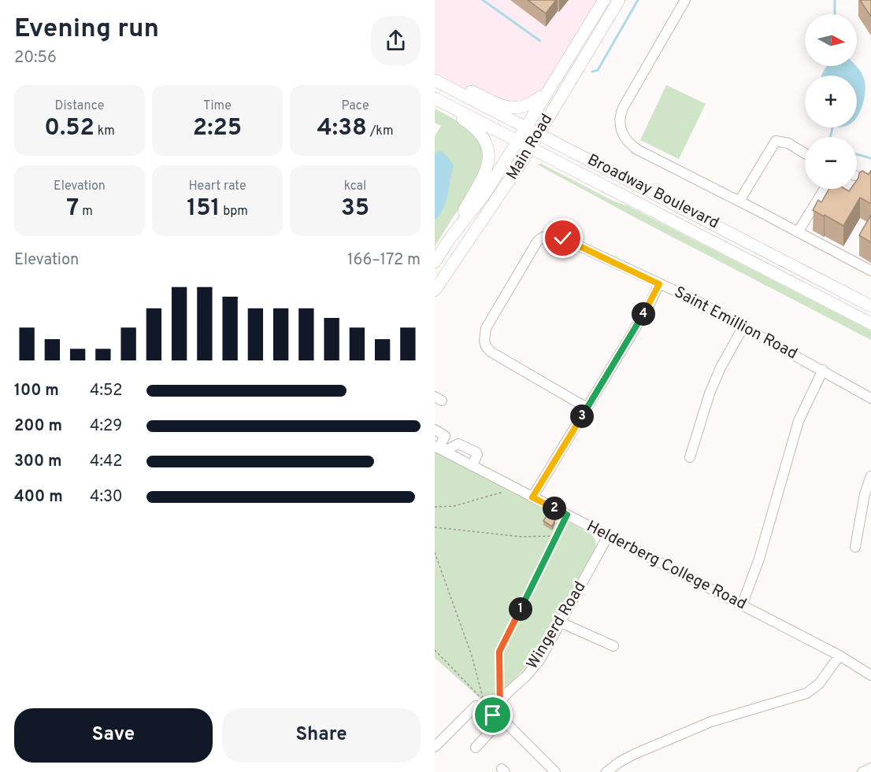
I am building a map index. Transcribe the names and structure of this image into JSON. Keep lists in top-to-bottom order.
{
  "streets": {
    "main road": ["Main Road", "Broadway Boulevard"],
    "street": ["Saint Emillion Road", "Helderberg College Road", "Wingerd Road"]
  },
  "crossings": [
    ["Main Road", "Broadway Boulevard"],
    ["Helderberg College Road", "Wingerd Road"]
  ],
  "north": "right",
  "page": {
    "heading": ["Evening run", "20:56"],
    "map_buttons": ["+", "−"],
    "stats": [
      ["Distance", "0.52 km"],
      ["Time", "2:25"],
      ["Pace", "4:38 /km"],
      ["Elevation", "7 m"],
      ["Heart rate", "151 bpm"],
      ["kcal", "35"]
    ],
    "chart": ["Elevation", "166–172 m"],
    "pins": [
      "4",
      "3",
      "2",
      "1"
    ],
    "list": [
      {
        "name": "100 m",
        "note": "4:52"
      },
      {
        "name": "200 m",
        "note": "4:29"
      },
      {
        "name": "300 m",
        "note": "4:42"
      },
      {
        "name": "400 m",
        "note": "4:30"
      }
    ],
    "buttons": ["Save", "Share"]
  }
}
